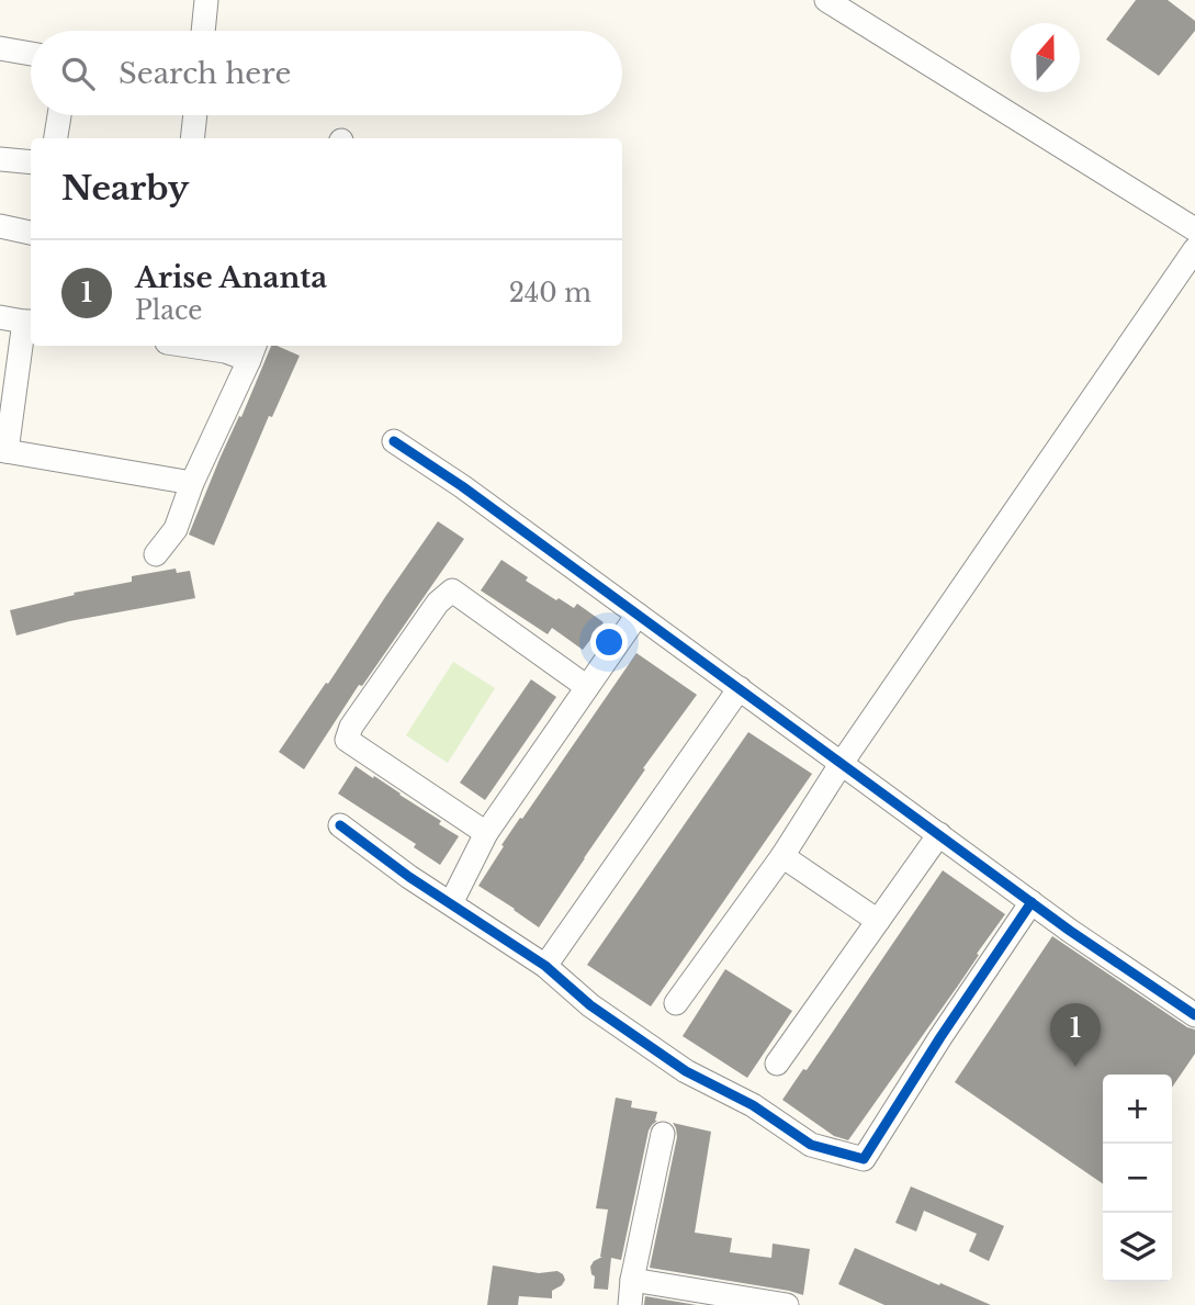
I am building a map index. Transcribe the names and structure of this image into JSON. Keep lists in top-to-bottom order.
{
  "north": "top",
  "page": {
    "search": "Search here",
    "heading": "Nearby",
    "list": [
      {
        "mark": "1",
        "name": "Arise Ananta",
        "note": "Place",
        "value": "240 m"
      }
    ],
    "pins": "1",
    "map_buttons": ["+", "−"]
  }
}
